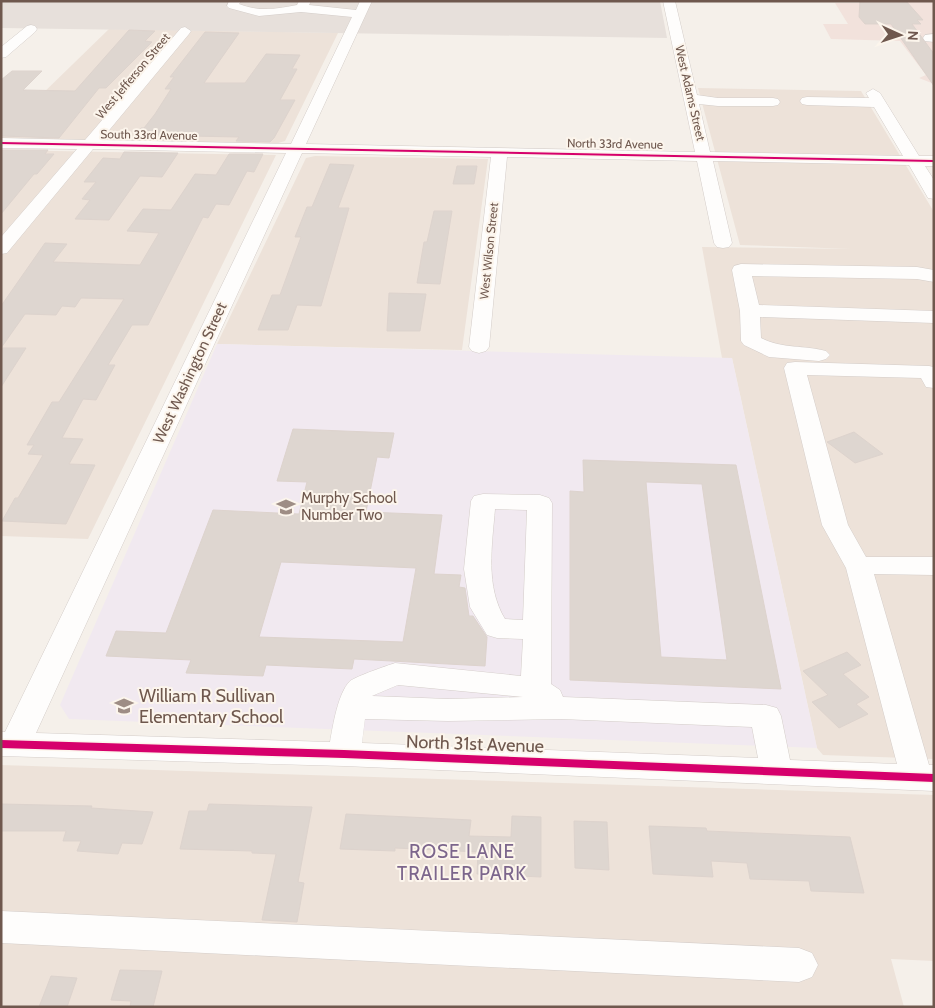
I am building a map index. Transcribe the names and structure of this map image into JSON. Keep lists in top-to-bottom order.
{
  "streets": {
    "street": [
      "West Jefferson Street",
      "West Adams Street",
      "South 33rd Avenue",
      "North 33rd Avenue",
      "West Wilson Street",
      "West Washington Street",
      "North 31st Avenue"
    ]
  },
  "crossings": [
    ["West Jefferson Street", "South 33rd Avenue"],
    ["West Adams Street", "North 33rd Avenue"],
    ["South 33rd Avenue", "North 33rd Avenue"],
    ["South 33rd Avenue", "West Washington Street"],
    ["North 33rd Avenue", "West Wilson Street"],
    ["North 33rd Avenue", "West Washington Street"],
    ["West Washington Street", "North 31st Avenue"]
  ],
  "districts": ["ROSE LANE TRAILER PARK"],
  "places": {
    "school or university": ["Murphy School Number Two", "William R Sullivan Elementary School"]
  },
  "north": "right"
}
